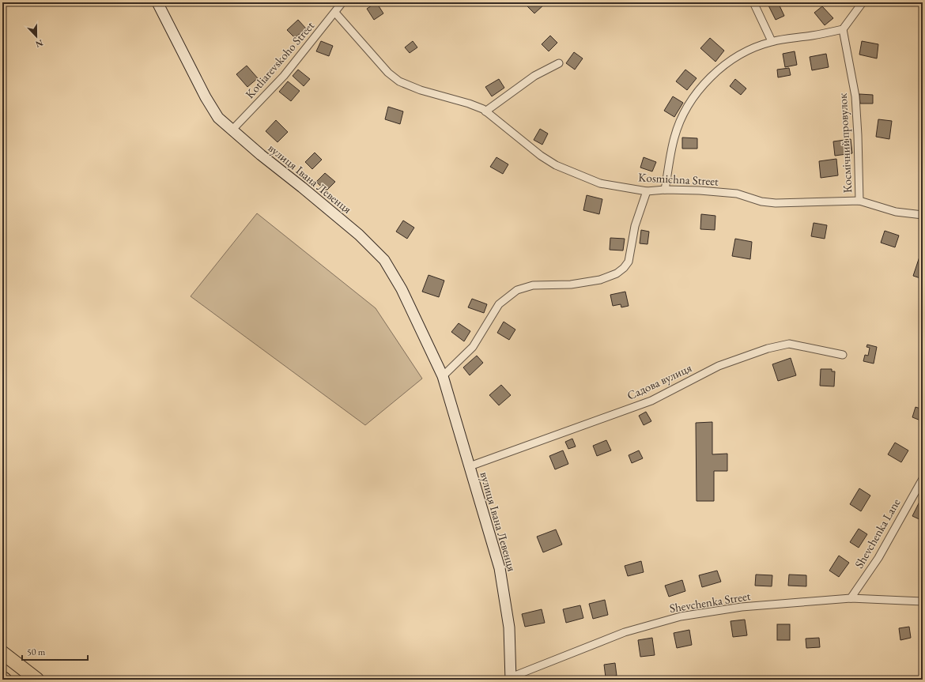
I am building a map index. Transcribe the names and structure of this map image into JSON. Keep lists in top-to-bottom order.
{
  "streets": {
    "street": [
      "Kotliarevskoho Street",
      "Космічний провулок",
      "вулиця Івана Левенця",
      "Kosmichna Street",
      "Садова вулиця",
      "Shevchenka Lane",
      "Shevchenka Street"
    ]
  },
  "crossings": [
    ["Kotliarevskoho Street", "вулиця Івана Левенця"],
    ["Kotliarevskoho Street", "Kosmichna Street"],
    ["Космічний провулок", "Kosmichna Street"],
    ["вулиця Івана Левенця", "Садова вулиця"],
    ["вулиця Івана Левенця", "Shevchenka Street"],
    ["Shevchenka Lane", "Shevchenka Street"]
  ],
  "scale_bar": "50 m",
  "north": "bottom"
}
